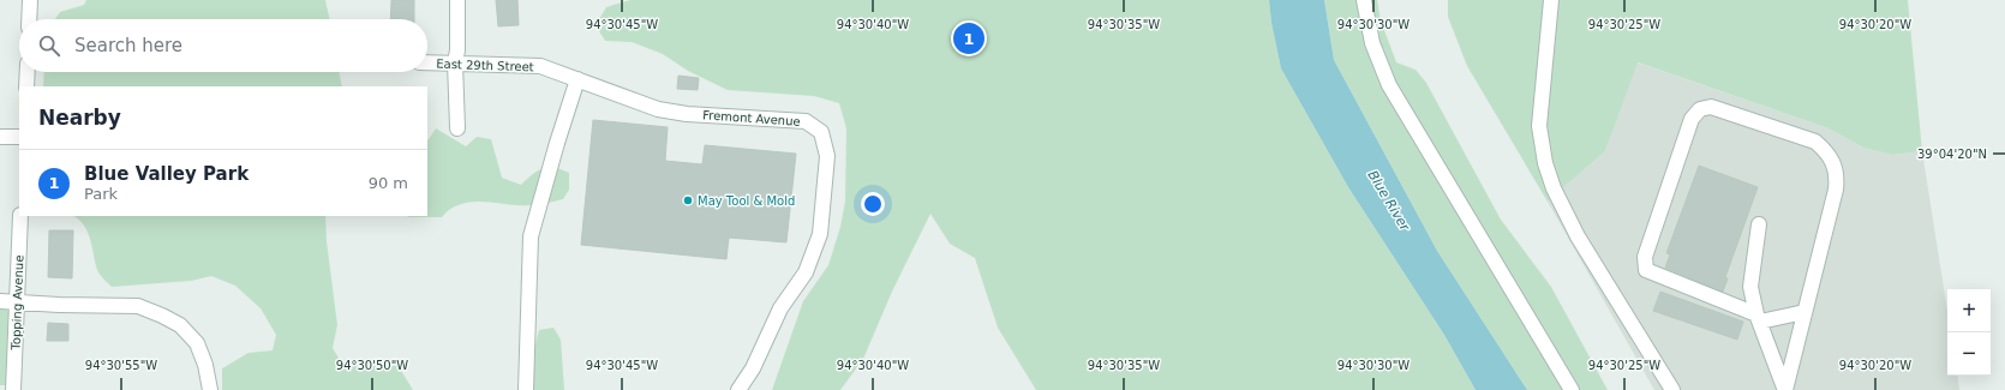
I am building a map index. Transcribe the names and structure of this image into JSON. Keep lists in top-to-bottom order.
{
  "streets": {
    "street": ["East 29th Street", "Fremont Avenue", "Topping Avenue"]
  },
  "crossings": [
    ["East 29th Street", "Fremont Avenue"]
  ],
  "water": ["Blue River"],
  "places": ["May Tool & Mold"],
  "page": {
    "search": "Search here",
    "pins": "1",
    "heading": "Nearby",
    "list": [
      {
        "mark": "1",
        "name": "Blue Valley Park",
        "note": "Park",
        "value": "90 m"
      }
    ],
    "map_buttons": ["+", "−"]
  },
  "coordinates": [
    "94°30'45\"W",
    "94°30'40\"W",
    "94°30'35\"W",
    "94°30'30\"W",
    "94°30'25\"W",
    "94°30'20\"W",
    "39°04'20\"N",
    "94°30'55\"W",
    "94°30'50\"W"
  ]
}
